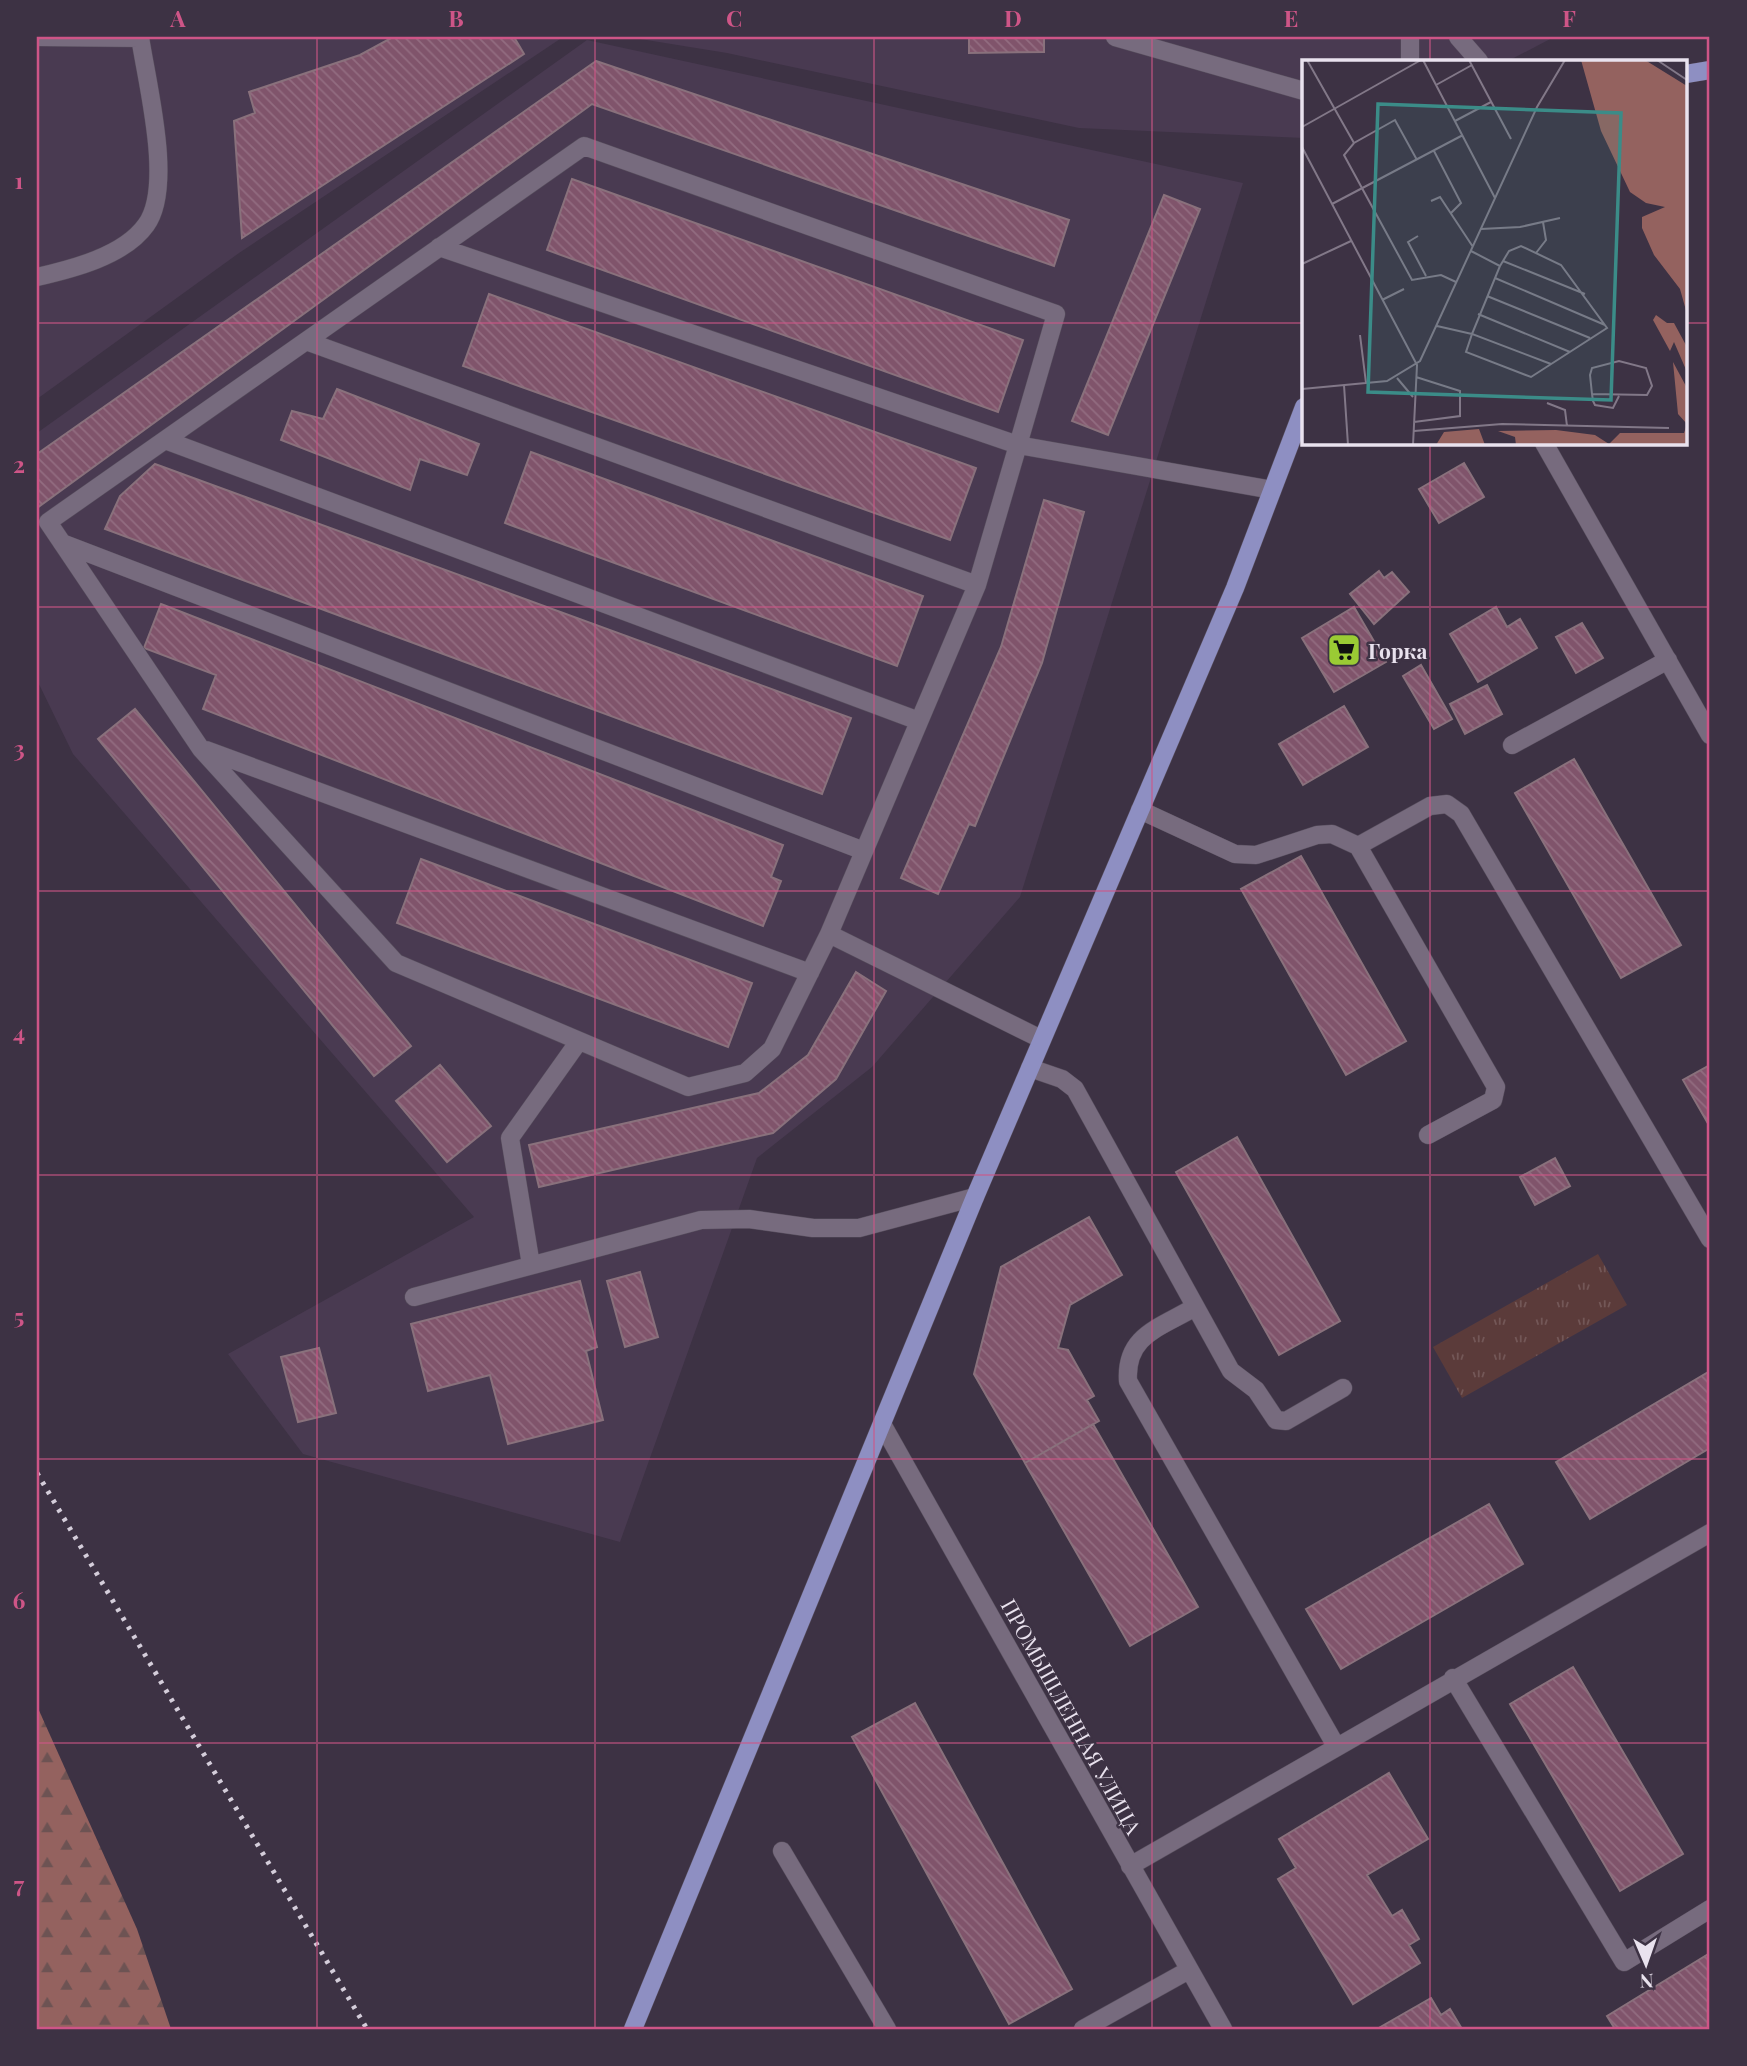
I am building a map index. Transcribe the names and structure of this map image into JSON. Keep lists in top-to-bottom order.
{
  "streets": {
    "street": ["ПРОМЫШЛЕННАЯ УЛИЦА"]
  },
  "places": {
    "supermarket": ["Горка"]
  },
  "north": "bottom",
  "grid": {
    "columns": [
      "A",
      "B",
      "C",
      "D",
      "E",
      "F"
    ],
    "rows": [
      "1",
      "2",
      "3",
      "4",
      "5",
      "6",
      "7"
    ]
  }
}
